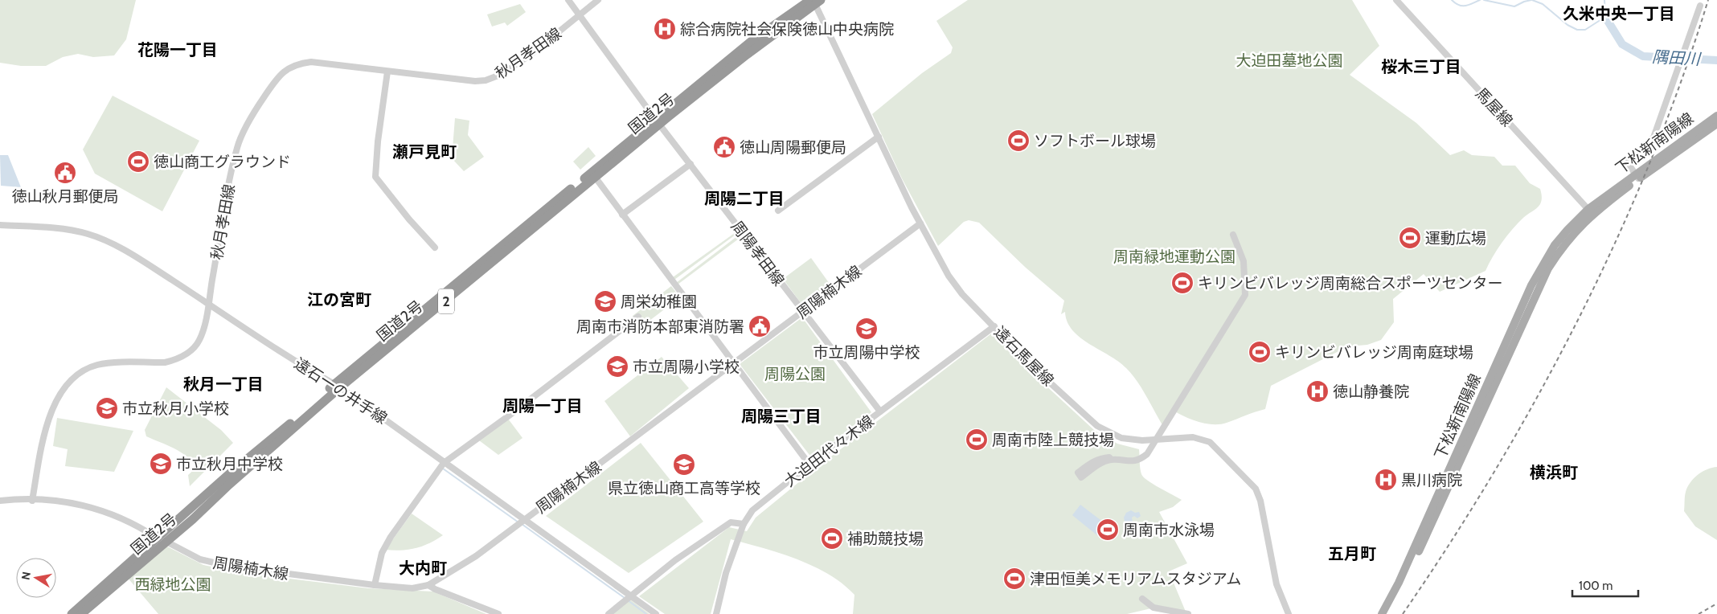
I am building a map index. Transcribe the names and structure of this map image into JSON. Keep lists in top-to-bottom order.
{
  "streets": {
    "highway": ["国道2号", "2"],
    "main road": ["下松新南陽線"],
    "street": [
      "秋月孝田線",
      "馬屋線",
      "周陽孝田線",
      "周陽楠木線",
      "遠石馬屋線",
      "遠石一の井手線",
      "大迫田代々木線"
    ]
  },
  "crossings": [
    ["秋月孝田線", "周陽孝田線"],
    ["秋月孝田線", "周陽楠木線"],
    ["秋月孝田線", "遠石一の井手線"],
    ["馬屋線", "下松新南陽線"],
    ["国道2号", "周陽孝田線"],
    ["国道2号", "周陽楠木線"],
    ["国道2号", "遠石馬屋線"],
    ["国道2号", "遠石一の井手線"],
    ["周陽孝田線", "周陽楠木線"],
    ["周陽孝田線", "大迫田代々木線"],
    ["周陽楠木線", "遠石馬屋線"],
    ["周陽楠木線", "遠石一の井手線"],
    ["遠石馬屋線", "大迫田代々木線"]
  ],
  "districts": [
    "久米中央一丁目",
    "花陽一丁目",
    "桜木三丁目",
    "瀬戸見町",
    "周陽二丁目",
    "江の宮町",
    "秋月一丁目",
    "周陽一丁目",
    "周陽三丁目",
    "横浜町",
    "五月町",
    "大内町"
  ],
  "water": ["隅田川"],
  "parks": [
    "大迫田墓地公園",
    "周南緑地運動公園",
    "周陽公園",
    "西緑地公園"
  ],
  "places": {
    "hospital": ["綜合病院社会保険徳山中央病院", "徳山静養院", "黒川病院"],
    "sports": [
      "ソフトボール球場",
      "徳山商工グラウンド",
      "運動広場",
      "キリンビバレッジ周南総合スポーツセンター",
      "キリンビバレッジ周南庭球場",
      "周南市陸上競技場",
      "周南市水泳場",
      "補助競技場",
      "津田恒美メモリアムスタジアム"
    ],
    "public building": ["徳山周陽郵便局", "徳山秋月郵便局", "周南市消防本部東消防署"],
    "school or university": [
      "周栄幼稚園",
      "市立周陽中学校",
      "市立周陽小学校",
      "市立秋月小学校",
      "市立秋月中学校",
      "県立徳山商工高等学校"
    ]
  },
  "scale_bar": "100 m",
  "north": "left"
}
